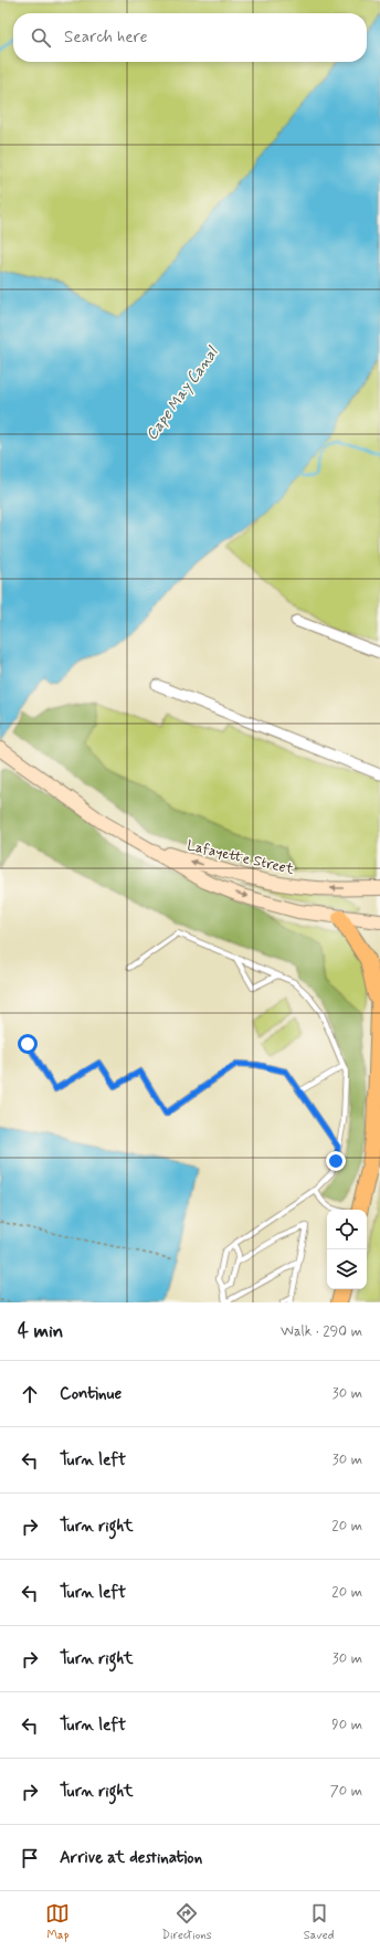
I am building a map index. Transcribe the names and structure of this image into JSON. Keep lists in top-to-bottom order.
{
  "streets": {
    "main road": ["Lafayette Street"]
  },
  "water": ["Cape May Canal"],
  "page": {
    "search": "Search here",
    "heading": ["4 min", "Walk · 290 m"],
    "list": [
      ["Continue", "30 m"],
      ["Turn left", "30 m"],
      ["Turn right", "20 m"],
      ["Turn left", "20 m"],
      ["Turn right", "30 m"],
      ["Turn left", "90 m"],
      ["Turn right", "70 m"],
      "Arrive at destination"
    ],
    "nav": ["Map", "Directions", "Saved"]
  }
}
